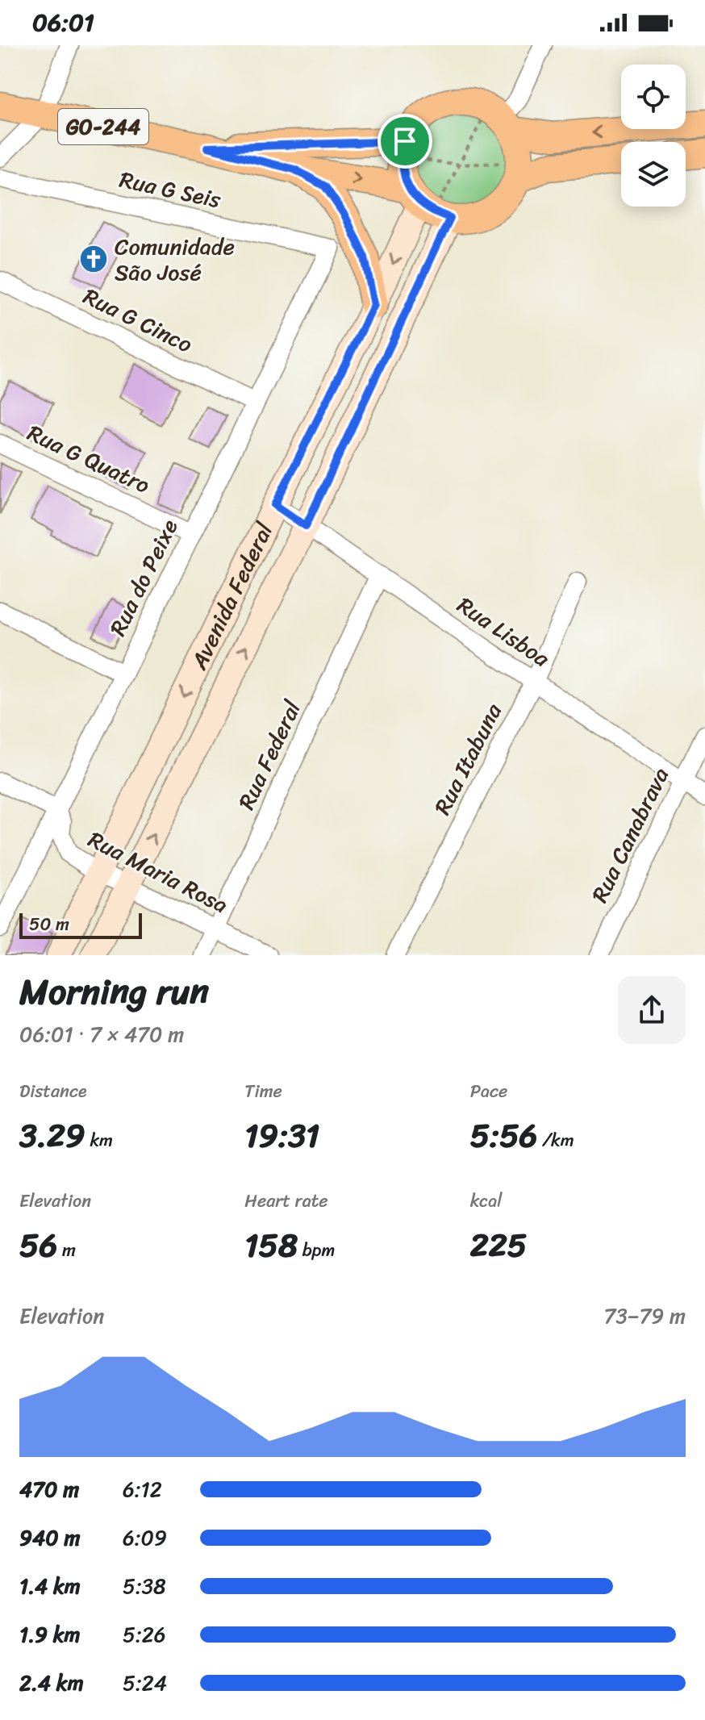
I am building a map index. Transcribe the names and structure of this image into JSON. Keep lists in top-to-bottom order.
{
  "streets": {
    "main road": ["GO-244", "Avenida Federal"],
    "street": [
      "Rua G Seis",
      "Rua G Cinco",
      "Rua G Quatro",
      "Rua do Peixe",
      "Rua Lisboa",
      "Rua Federal",
      "Rua Itabuna",
      "Rua Canabrava",
      "Rua Maria Rosa"
    ]
  },
  "crossings": [
    ["GO-244", "Avenida Federal"],
    ["Rua G Seis", "Rua do Peixe"],
    ["Rua G Cinco", "Rua do Peixe"],
    ["Rua G Quatro", "Rua do Peixe"],
    ["Rua do Peixe", "Rua Maria Rosa"],
    ["Avenida Federal", "Rua Lisboa"],
    ["Avenida Federal", "Rua Maria Rosa"],
    ["Rua Lisboa", "Rua Federal"],
    ["Rua Lisboa", "Rua Itabuna"],
    ["Rua Lisboa", "Rua Canabrava"],
    ["Rua Federal", "Rua Maria Rosa"]
  ],
  "places": {
    "church": ["Comunidade São José"]
  },
  "scale_bar": "50 m",
  "page": {
    "status": "06:01",
    "scale": "50 m",
    "heading": ["Morning run", "06:01 · 7 × 470 m"],
    "stats": [
      ["Distance", "3.29 km"],
      ["Time", "19:31"],
      ["Pace", "5:56 /km"],
      ["Elevation", "56 m"],
      ["Heart rate", "158 bpm"],
      ["kcal", "225"]
    ],
    "chart": ["Elevation", "73–79 m"],
    "list": [
      {
        "name": "470 m",
        "note": "6:12"
      },
      {
        "name": "940 m",
        "note": "6:09"
      },
      {
        "name": "1.4 km",
        "note": "5:38"
      },
      {
        "name": "1.9 km",
        "note": "5:26"
      },
      {
        "name": "2.4 km",
        "note": "5:24"
      }
    ]
  }
}
